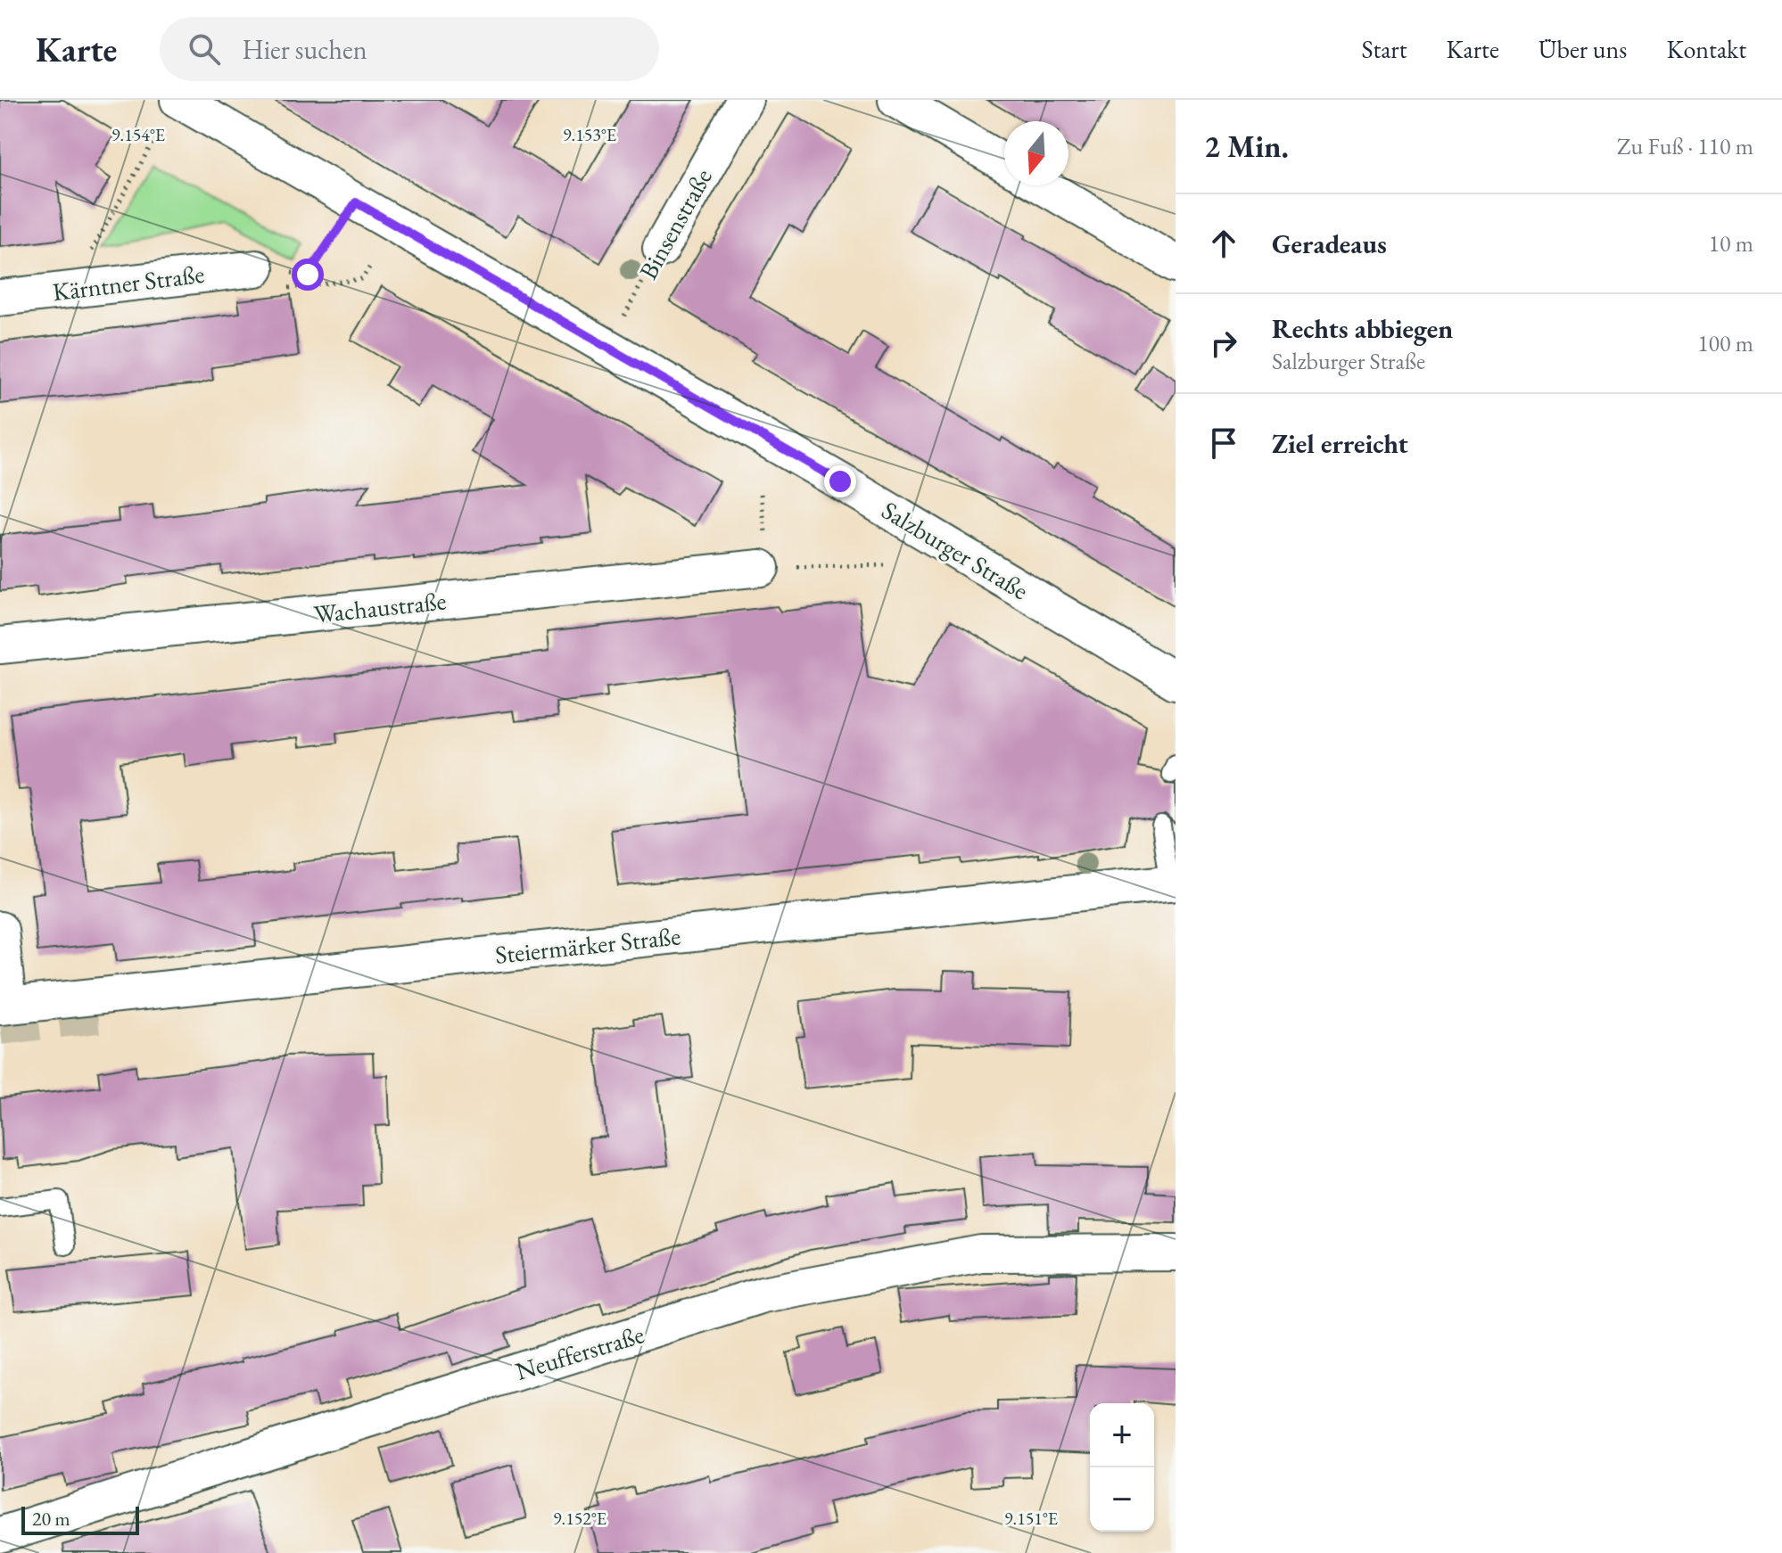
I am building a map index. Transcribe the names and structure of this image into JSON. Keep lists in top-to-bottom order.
{
  "streets": {
    "street": [
      "Binsenstraße",
      "Kärntner Straße",
      "Salzburger Straße",
      "Wachaustraße",
      "Steiermärker Straße",
      "Neufferstraße"
    ]
  },
  "crossings": [
    ["Binsenstraße", "Salzburger Straße"]
  ],
  "scale_bar": "20 m",
  "north": "bottom",
  "page": {
    "header": "Karte",
    "search": "Hier suchen",
    "nav": [
      "Start",
      "Karte",
      "Über uns",
      "Kontakt"
    ],
    "heading": ["2 Min.", "Zu Fuß · 110 m"],
    "list": [
      ["Geradeaus", "10 m"],
      ["Rechts abbiegen", "Salzburger Straße", "100 m"],
      "Ziel erreicht"
    ],
    "map_buttons": ["+", "−"],
    "scale": "20 m"
  },
  "coordinates": [
    "9.154°E",
    "9.153°E",
    "9.152°E",
    "9.151°E"
  ]
}
